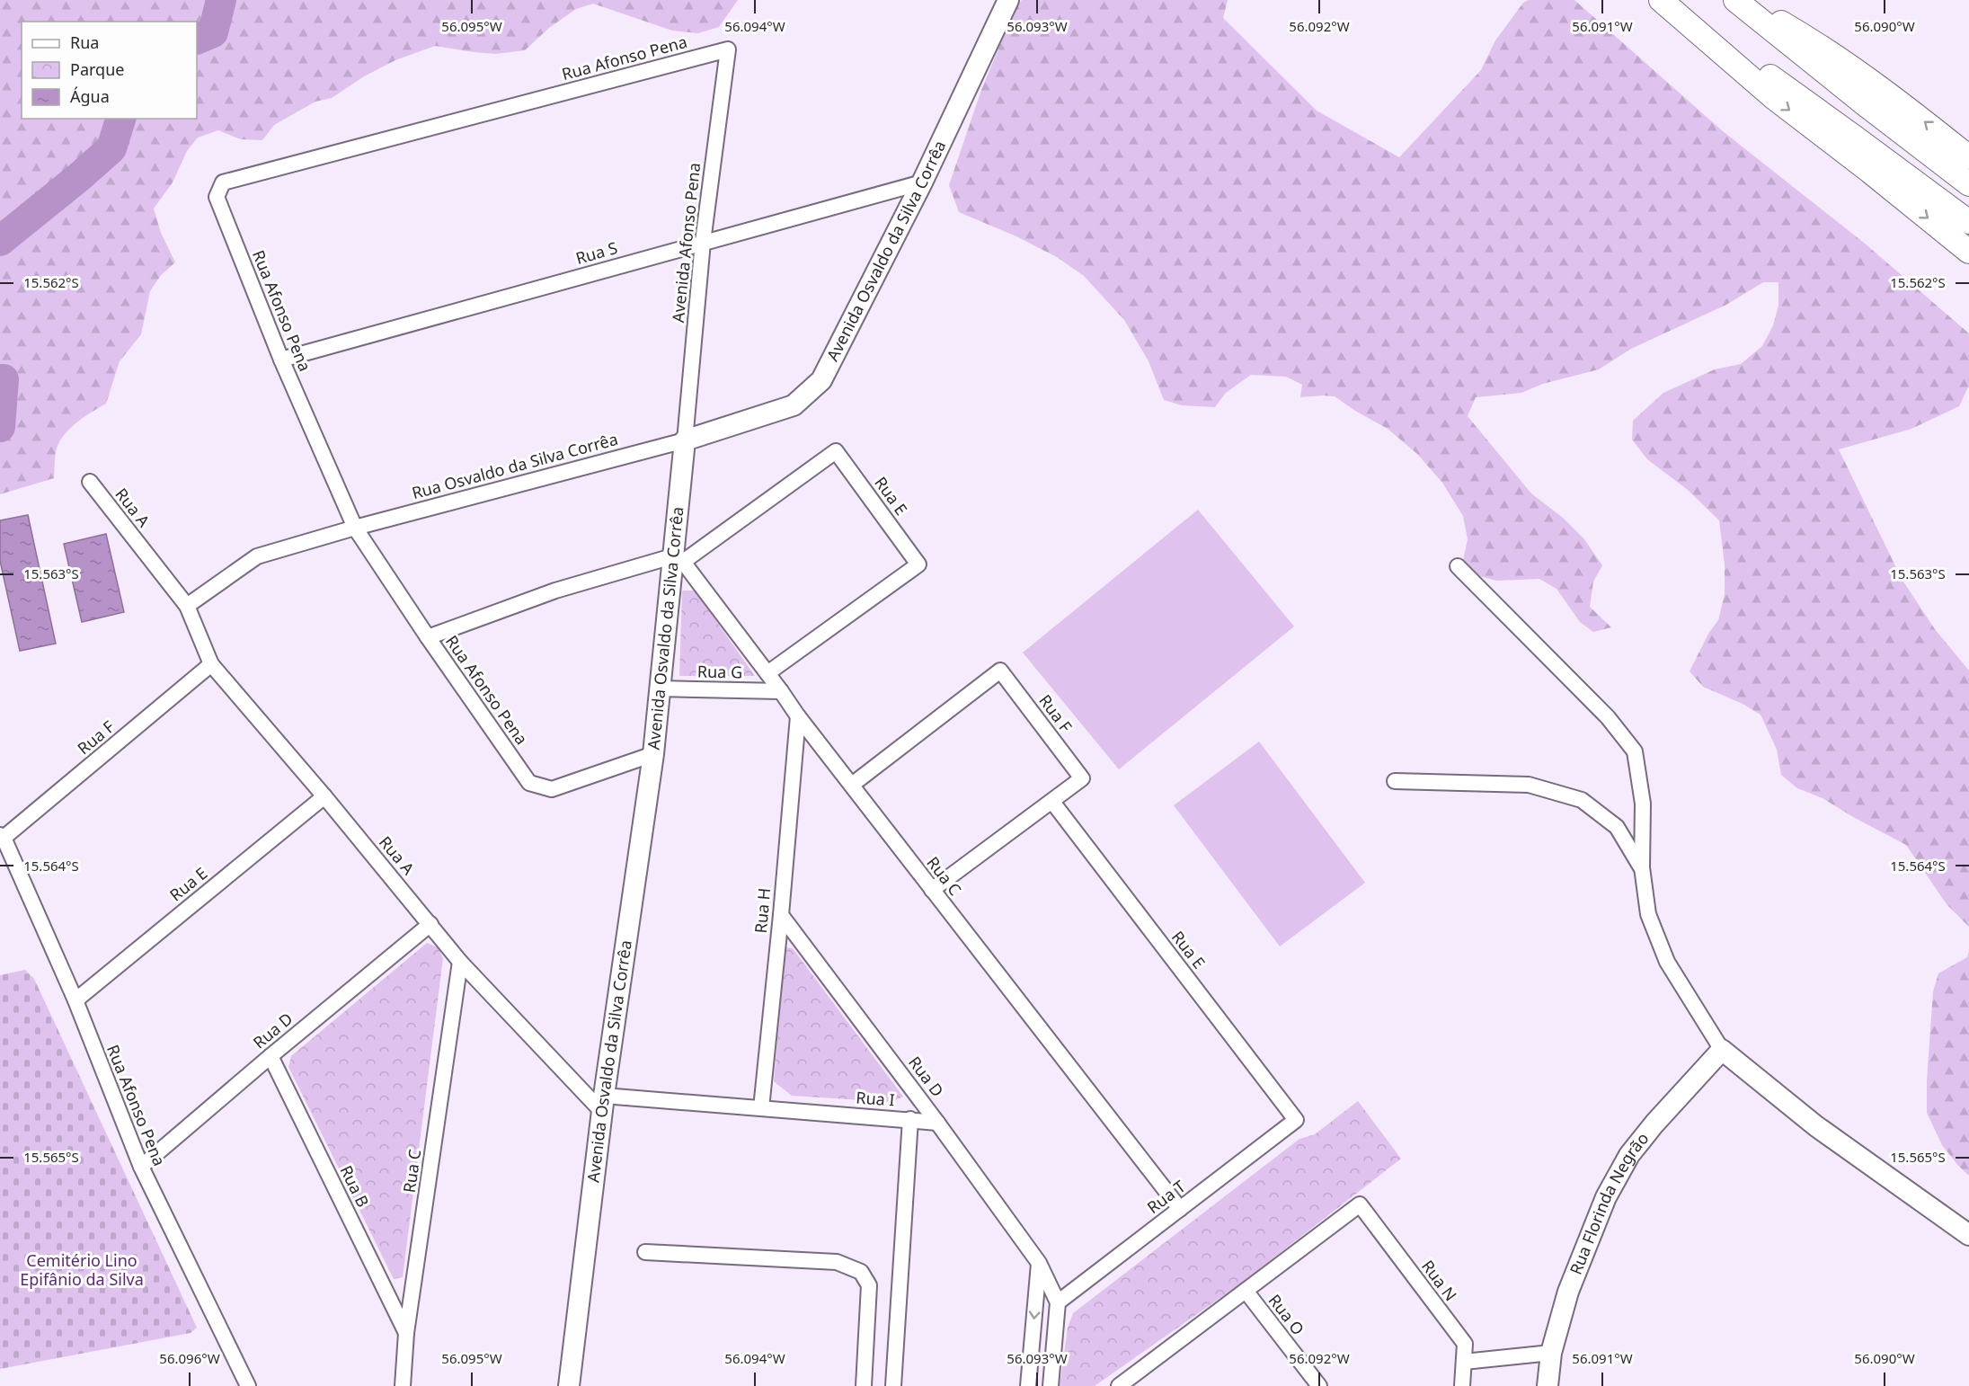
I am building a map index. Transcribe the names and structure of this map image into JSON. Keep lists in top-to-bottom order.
{
  "streets": {
    "street": [
      "Rua Afonso Pena",
      "Avenida Afonso Pena",
      "Avenida Osvaldo da Silva Corrêa",
      "Rua S",
      "Rua Osvaldo da Silva Corrêa",
      "Rua E",
      "Rua A",
      "Rua G",
      "Rua F",
      "Rua C",
      "Rua H",
      "Rua D",
      "Rua I",
      "Rua B",
      "Rua T",
      "Rua Florinda Negrão",
      "Rua N",
      "Rua O"
    ]
  },
  "crossings": [
    ["Rua Afonso Pena", "Avenida Afonso Pena"],
    ["Rua Afonso Pena", "Avenida Osvaldo da Silva Corrêa"],
    ["Rua Afonso Pena", "Rua S"],
    ["Rua Afonso Pena", "Rua Osvaldo da Silva Corrêa"],
    ["Rua Afonso Pena", "Rua E"],
    ["Rua Afonso Pena", "Rua F"],
    ["Rua Afonso Pena", "Rua D"],
    ["Avenida Afonso Pena", "Avenida Osvaldo da Silva Corrêa"],
    ["Avenida Afonso Pena", "Rua S"],
    ["Avenida Afonso Pena", "Rua Osvaldo da Silva Corrêa"],
    ["Avenida Osvaldo da Silva Corrêa", "Rua S"],
    ["Avenida Osvaldo da Silva Corrêa", "Rua Osvaldo da Silva Corrêa"],
    ["Avenida Osvaldo da Silva Corrêa", "Rua E"],
    ["Avenida Osvaldo da Silva Corrêa", "Rua A"],
    ["Avenida Osvaldo da Silva Corrêa", "Rua G"],
    ["Avenida Osvaldo da Silva Corrêa", "Rua C"],
    ["Avenida Osvaldo da Silva Corrêa", "Rua I"],
    ["Rua E", "Rua A"],
    ["Rua E", "Rua F"],
    ["Rua E", "Rua C"],
    ["Rua E", "Rua T"],
    ["Rua A", "Rua F"],
    ["Rua A", "Rua C"],
    ["Rua A", "Rua D"],
    ["Rua A", "Rua I"],
    ["Rua G", "Rua C"],
    ["Rua F", "Rua C"],
    ["Rua C", "Rua H"],
    ["Rua C", "Rua B"],
    ["Rua C", "Rua T"],
    ["Rua H", "Rua D"],
    ["Rua H", "Rua I"],
    ["Rua D", "Rua B"],
    ["Rua D", "Rua T"],
    ["Rua N", "Rua O"]
  ],
  "parks": ["Cemitério Lino Epifânio da Silva"],
  "legend": ["Rua", "Parque", "Água"],
  "coordinates": [
    "56.095°W",
    "56.094°W",
    "56.093°W",
    "56.092°W",
    "56.091°W",
    "56.090°W",
    "15.562°S",
    "15.563°S",
    "15.564°S",
    "15.565°S",
    "56.096°W"
  ]
}
